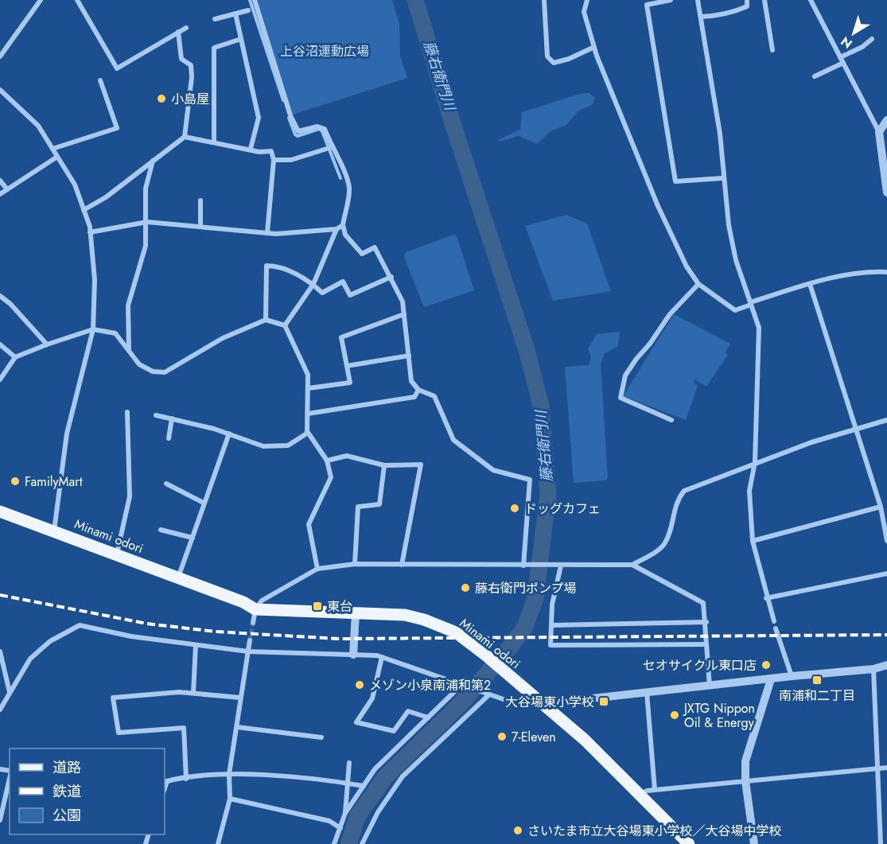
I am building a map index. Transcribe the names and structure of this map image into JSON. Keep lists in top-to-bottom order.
{
  "streets": {
    "main road": ["Minami odori"]
  },
  "water": ["藤右衛門川"],
  "parks": ["上谷沼運動広場"],
  "places": {
    "other": [
      "小島屋",
      "FamilyMart",
      "ドッグカフェ",
      "藤右衛門ポンプ場",
      "セオサイクル東口店",
      "メゾン小泉南浦和第2",
      "JXTG Nippon Oil & Energy",
      "7-Eleven",
      "さいたま市立大谷場東小学校／大谷場中学校"
    ],
    "transit": ["東台", "南浦和二丁目", "大谷場東小学校"]
  },
  "legend": ["道路", "鉄道", "公園"],
  "north": "bottom left"
}
